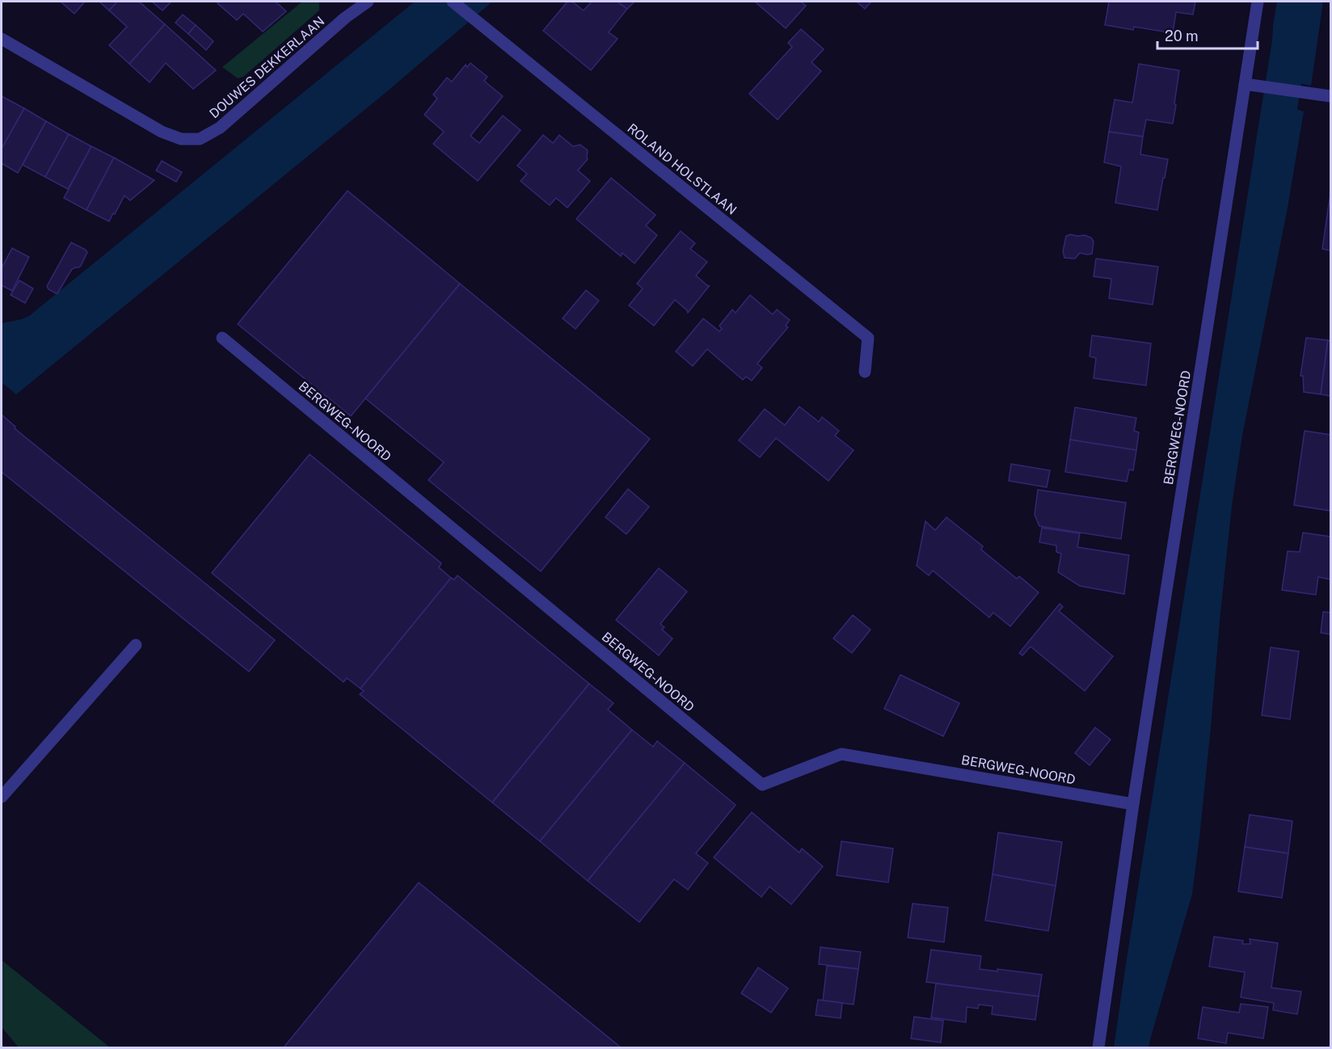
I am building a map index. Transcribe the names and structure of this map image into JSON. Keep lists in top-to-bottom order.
{
  "streets": {
    "street": ["DOUWES DEKKERLAAN", "ROLAND HOLSTLAAN", "BERGWEG-NOORD"]
  },
  "scale_bar": "20 m"
}
